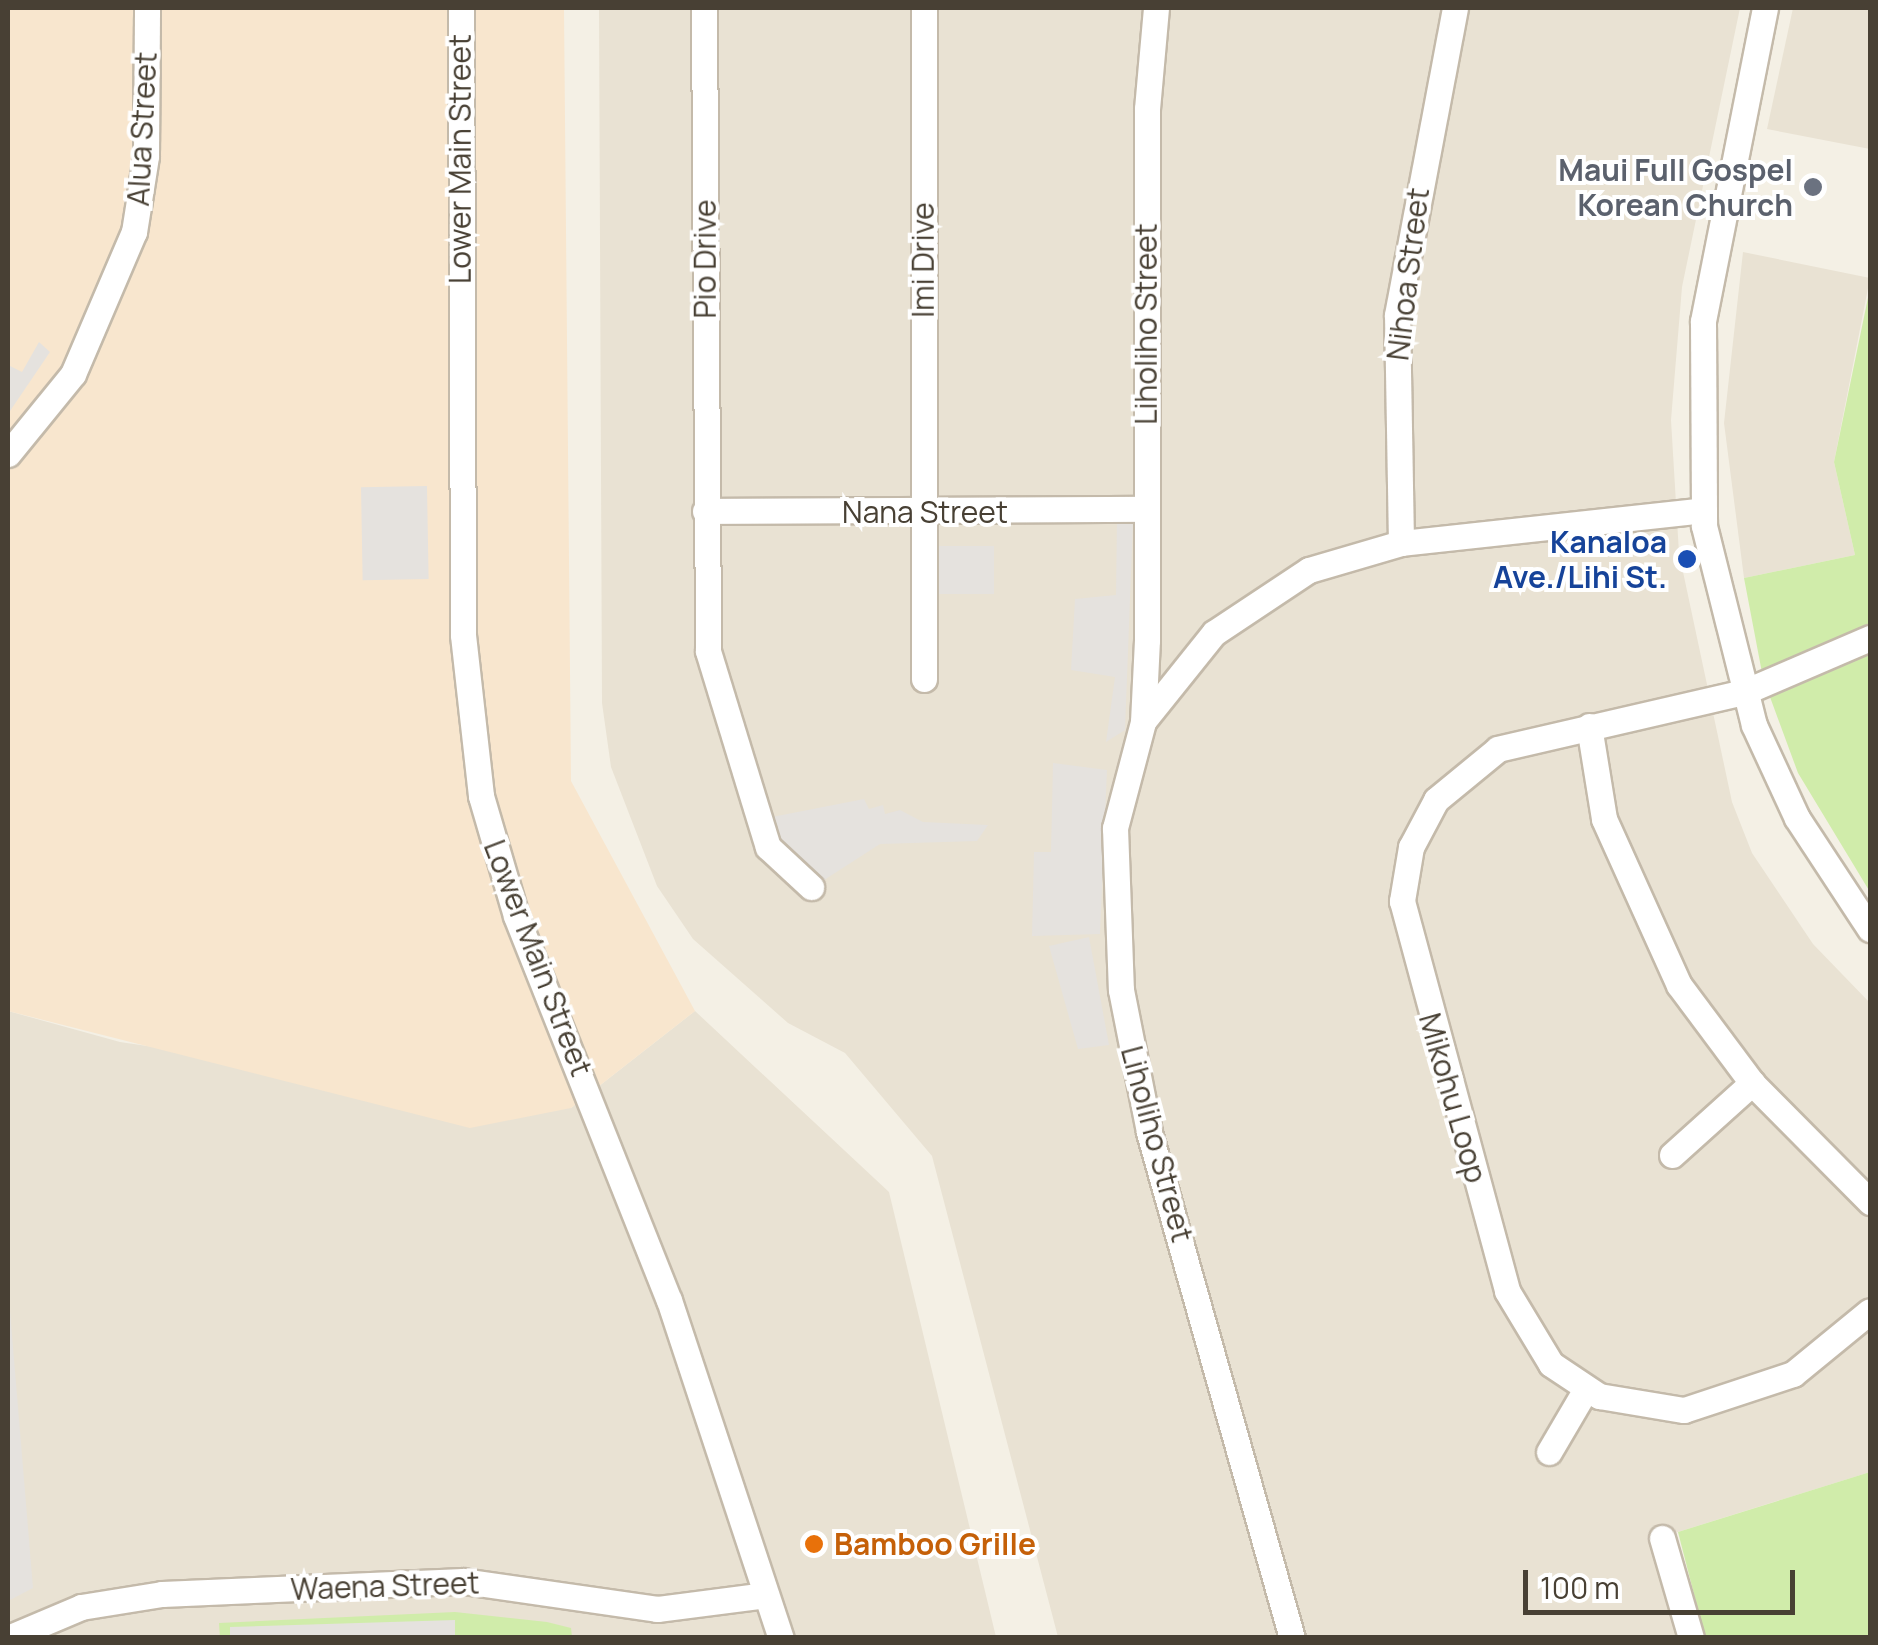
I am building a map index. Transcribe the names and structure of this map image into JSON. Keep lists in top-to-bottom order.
{
  "streets": {
    "street": [
      "Alua Street",
      "Lower Main Street",
      "Pio Drive",
      "Imi Drive",
      "Nihoa Street",
      "Liholiho Street",
      "Nana Street",
      "Mikohu Loop",
      "Waena Street"
    ]
  },
  "crossings": [
    ["Lower Main Street", "Waena Street"],
    ["Pio Drive", "Nana Street"],
    ["Imi Drive", "Nana Street"],
    ["Liholiho Street", "Nana Street"]
  ],
  "places": ["Maui Full Gospel Korean Church", "Kanaloa Ave./Lihi St.", "Bamboo Grille"],
  "scale_bar": "100 m"
}
